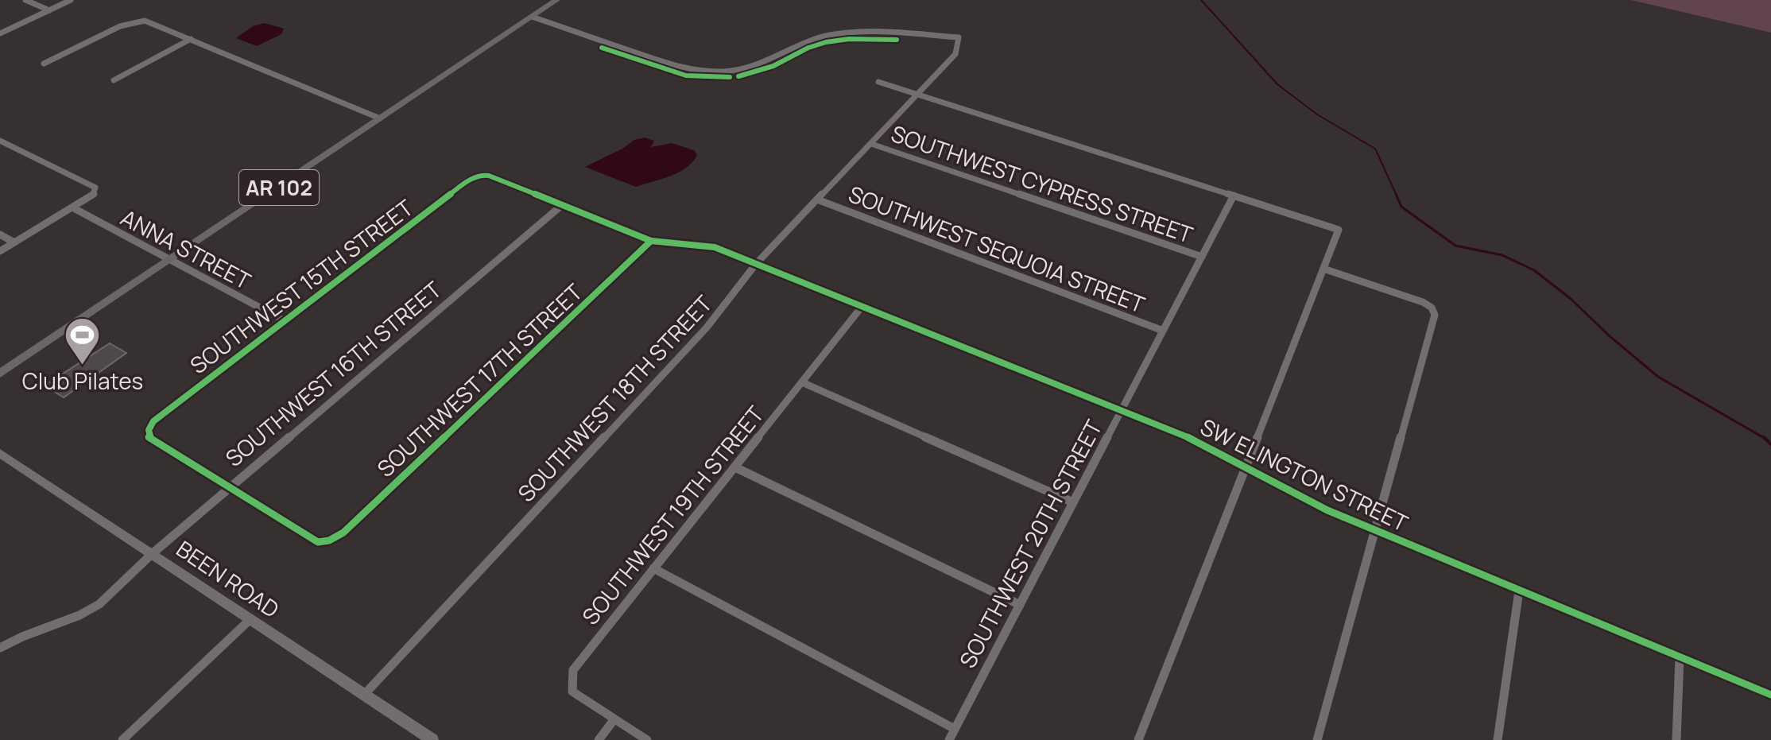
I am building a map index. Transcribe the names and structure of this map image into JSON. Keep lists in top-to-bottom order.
{
  "streets": {
    "main road": ["AR 102"],
    "street": [
      "SOUTHWEST CYPRESS STREET",
      "ANNA STREET",
      "SOUTHWEST SEQUOIA STREET",
      "SOUTHWEST 15TH STREET",
      "SOUTHWEST 16TH STREET",
      "SOUTHWEST 17TH STREET",
      "SOUTHWEST 18TH STREET",
      "SW ELINGTON STREET",
      "SOUTHWEST 19TH STREET",
      "SOUTHWEST 20TH STREET",
      "BEEN ROAD"
    ]
  },
  "crossings": [
    ["SOUTHWEST CYPRESS STREET", "SOUTHWEST 18TH STREET"],
    ["SOUTHWEST CYPRESS STREET", "SOUTHWEST 20TH STREET"],
    ["AR 102", "ANNA STREET"],
    ["AR 102", "SOUTHWEST 18TH STREET"],
    ["ANNA STREET", "SOUTHWEST 15TH STREET"],
    ["SOUTHWEST SEQUOIA STREET", "SOUTHWEST 18TH STREET"],
    ["SOUTHWEST SEQUOIA STREET", "SOUTHWEST 20TH STREET"],
    ["SOUTHWEST 15TH STREET", "SOUTHWEST 16TH STREET"],
    ["SOUTHWEST 15TH STREET", "SOUTHWEST 17TH STREET"],
    ["SOUTHWEST 15TH STREET", "SW ELINGTON STREET"],
    ["SOUTHWEST 16TH STREET", "SOUTHWEST 17TH STREET"],
    ["SOUTHWEST 16TH STREET", "SW ELINGTON STREET"],
    ["SOUTHWEST 16TH STREET", "BEEN ROAD"],
    ["SOUTHWEST 17TH STREET", "SW ELINGTON STREET"],
    ["SOUTHWEST 18TH STREET", "SW ELINGTON STREET"],
    ["SOUTHWEST 18TH STREET", "BEEN ROAD"],
    ["SW ELINGTON STREET", "SOUTHWEST 19TH STREET"],
    ["SW ELINGTON STREET", "SOUTHWEST 20TH STREET"]
  ],
  "places": {
    "sports": ["Club Pilates"]
  }
}
